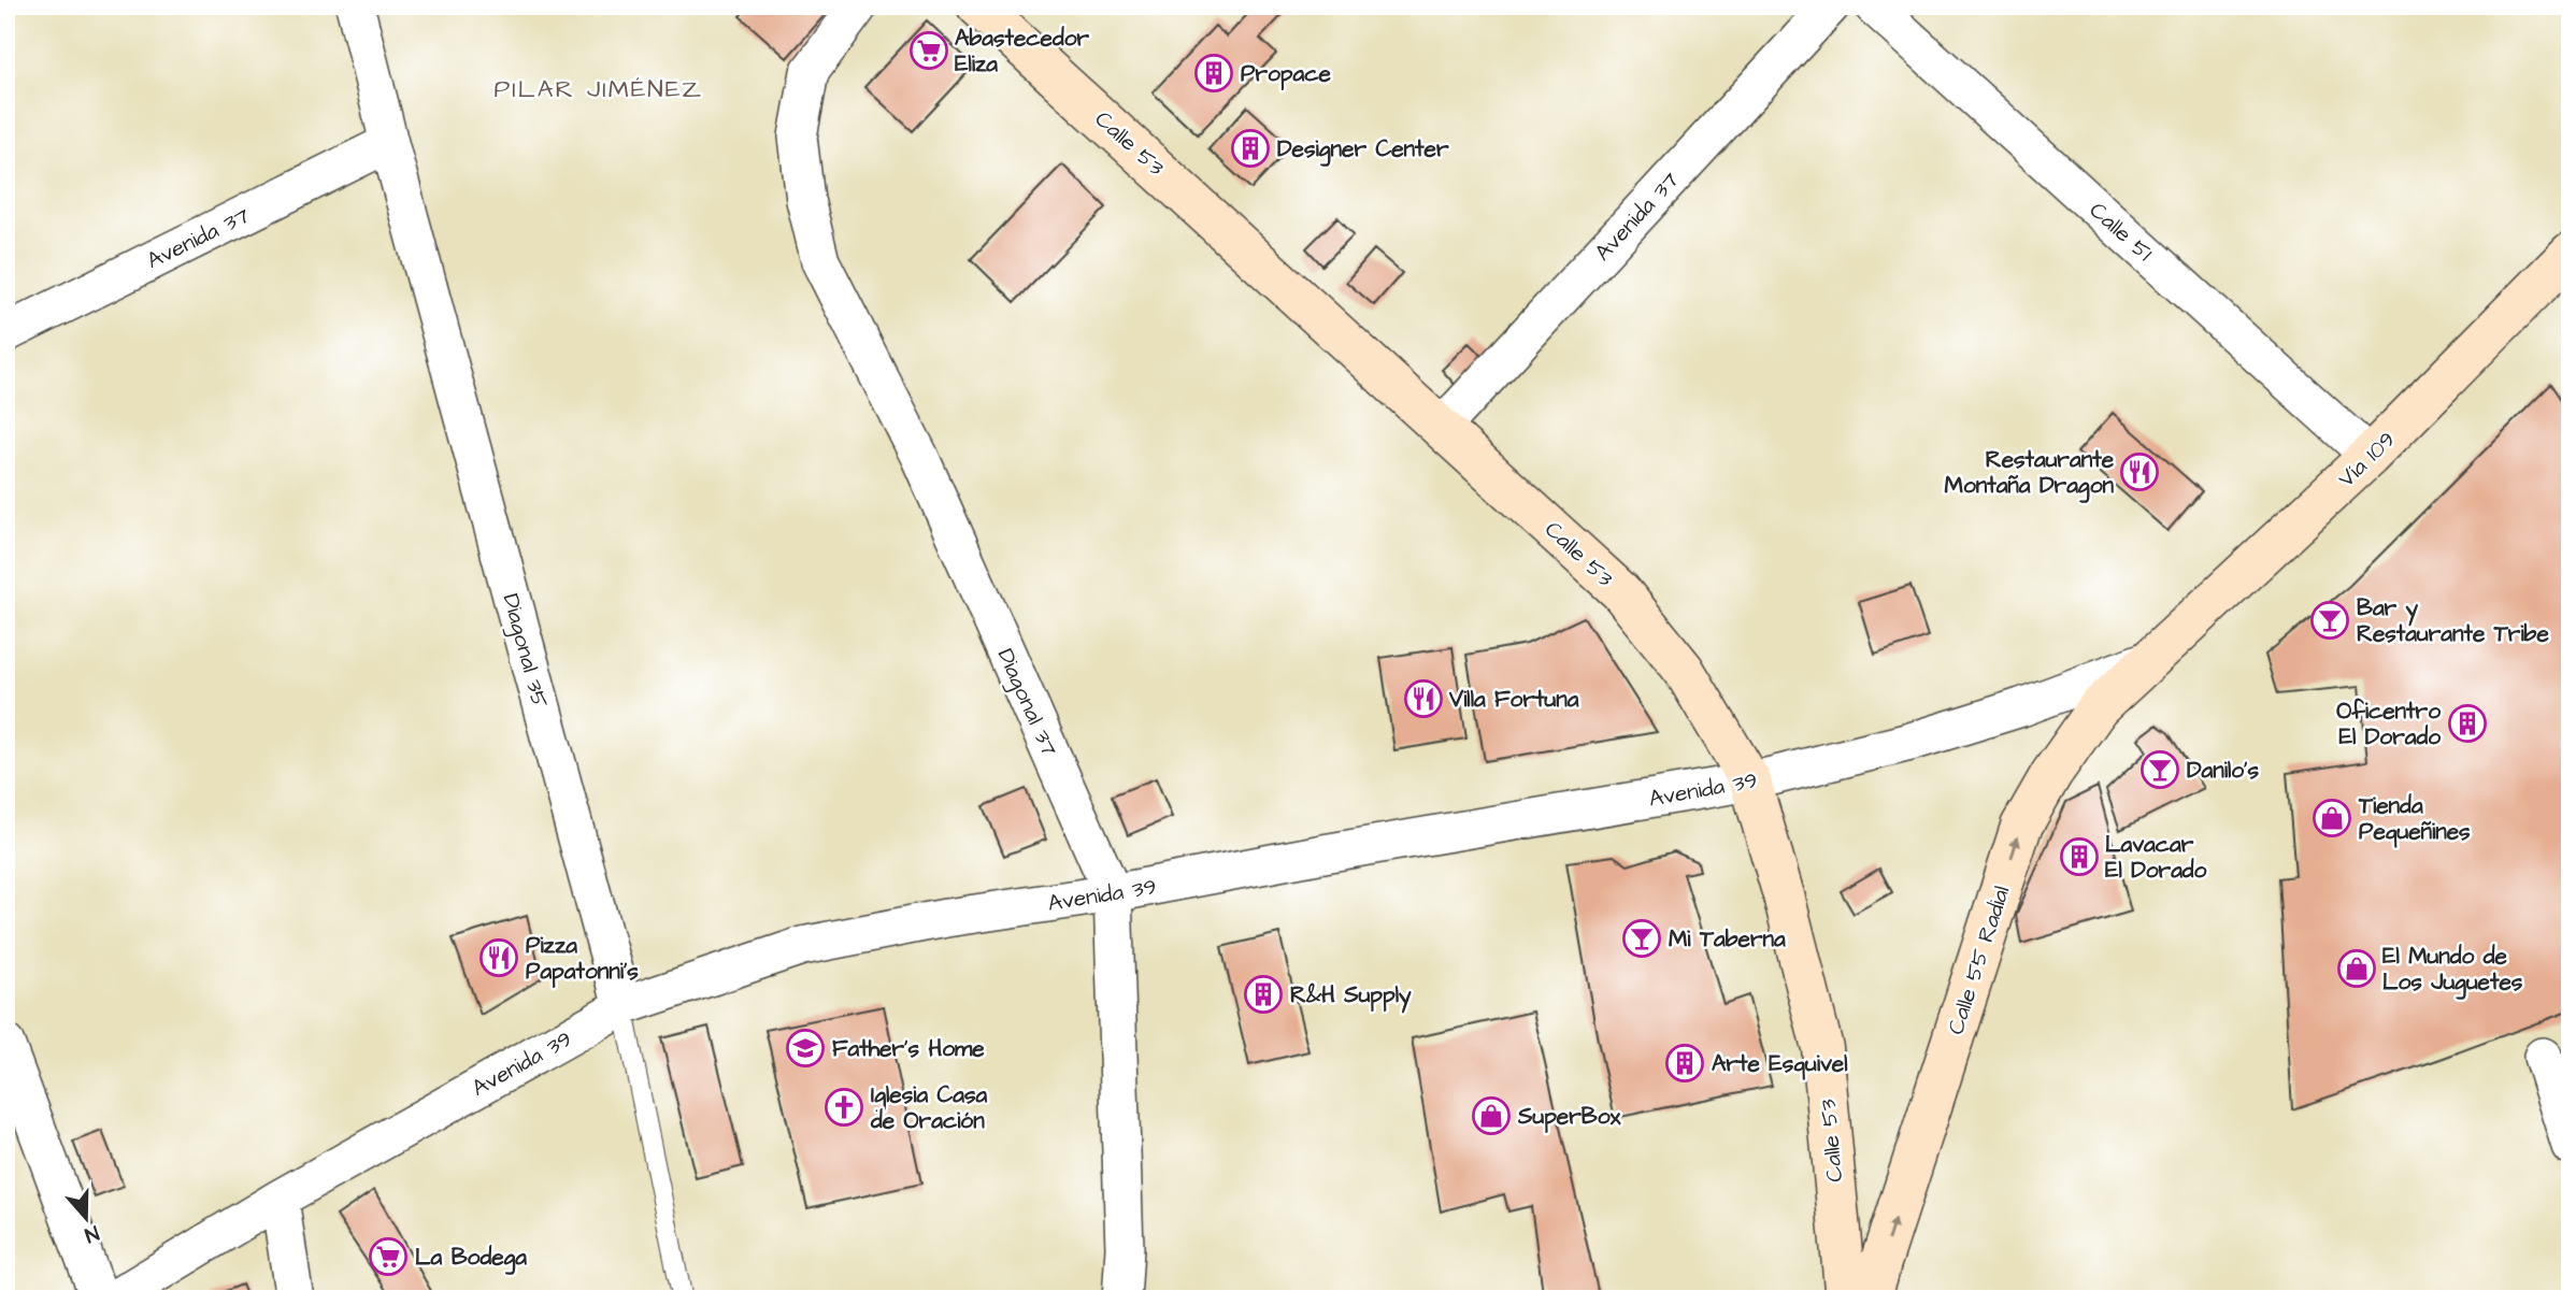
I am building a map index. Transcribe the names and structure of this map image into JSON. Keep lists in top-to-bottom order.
{
  "streets": {
    "main road": ["Calle 53", "Vía 109", "Calle 55 Radial"],
    "street": [
      "Avenida 37",
      "Calle 51",
      "Diagonal 35",
      "Diagonal 37",
      "Avenida 39"
    ]
  },
  "crossings": [
    ["Calle 53", "Avenida 37"],
    ["Calle 53", "Avenida 39"],
    ["Avenida 37", "Diagonal 35"],
    ["Calle 51", "Vía 109"],
    ["Vía 109", "Avenida 39"],
    ["Vía 109", "Calle 55 Radial"],
    ["Diagonal 35", "Avenida 39"],
    ["Diagonal 37", "Avenida 39"],
    ["Avenida 39", "Calle 55 Radial"]
  ],
  "one_way": ["Calle 55 Radial"],
  "districts": ["PILAR JIMÉNEZ"],
  "places": {
    "supermarket": ["Abastecedor Eliza", "La Bodega"],
    "building": [
      "Propace",
      "Designer Center",
      "Oficentro El Dorado",
      "Lavacar El Dorado",
      "R&H Supply",
      "Arte Esquivel"
    ],
    "restaurant": ["Restaurante Montaña Dragon", "Villa Fortuna", "Pizza Papatonni's"],
    "bar": ["Bar y Restaurante Tribe", "Danilo's", "Mi Taberna"],
    "shop": ["Tienda Pequeñines", "El Mundo de Los Juguetes", "SuperBox"],
    "school or university": ["Father's Home"],
    "church": ["Iglesia Casa de Oración"]
  },
  "north": "bottom"
}
